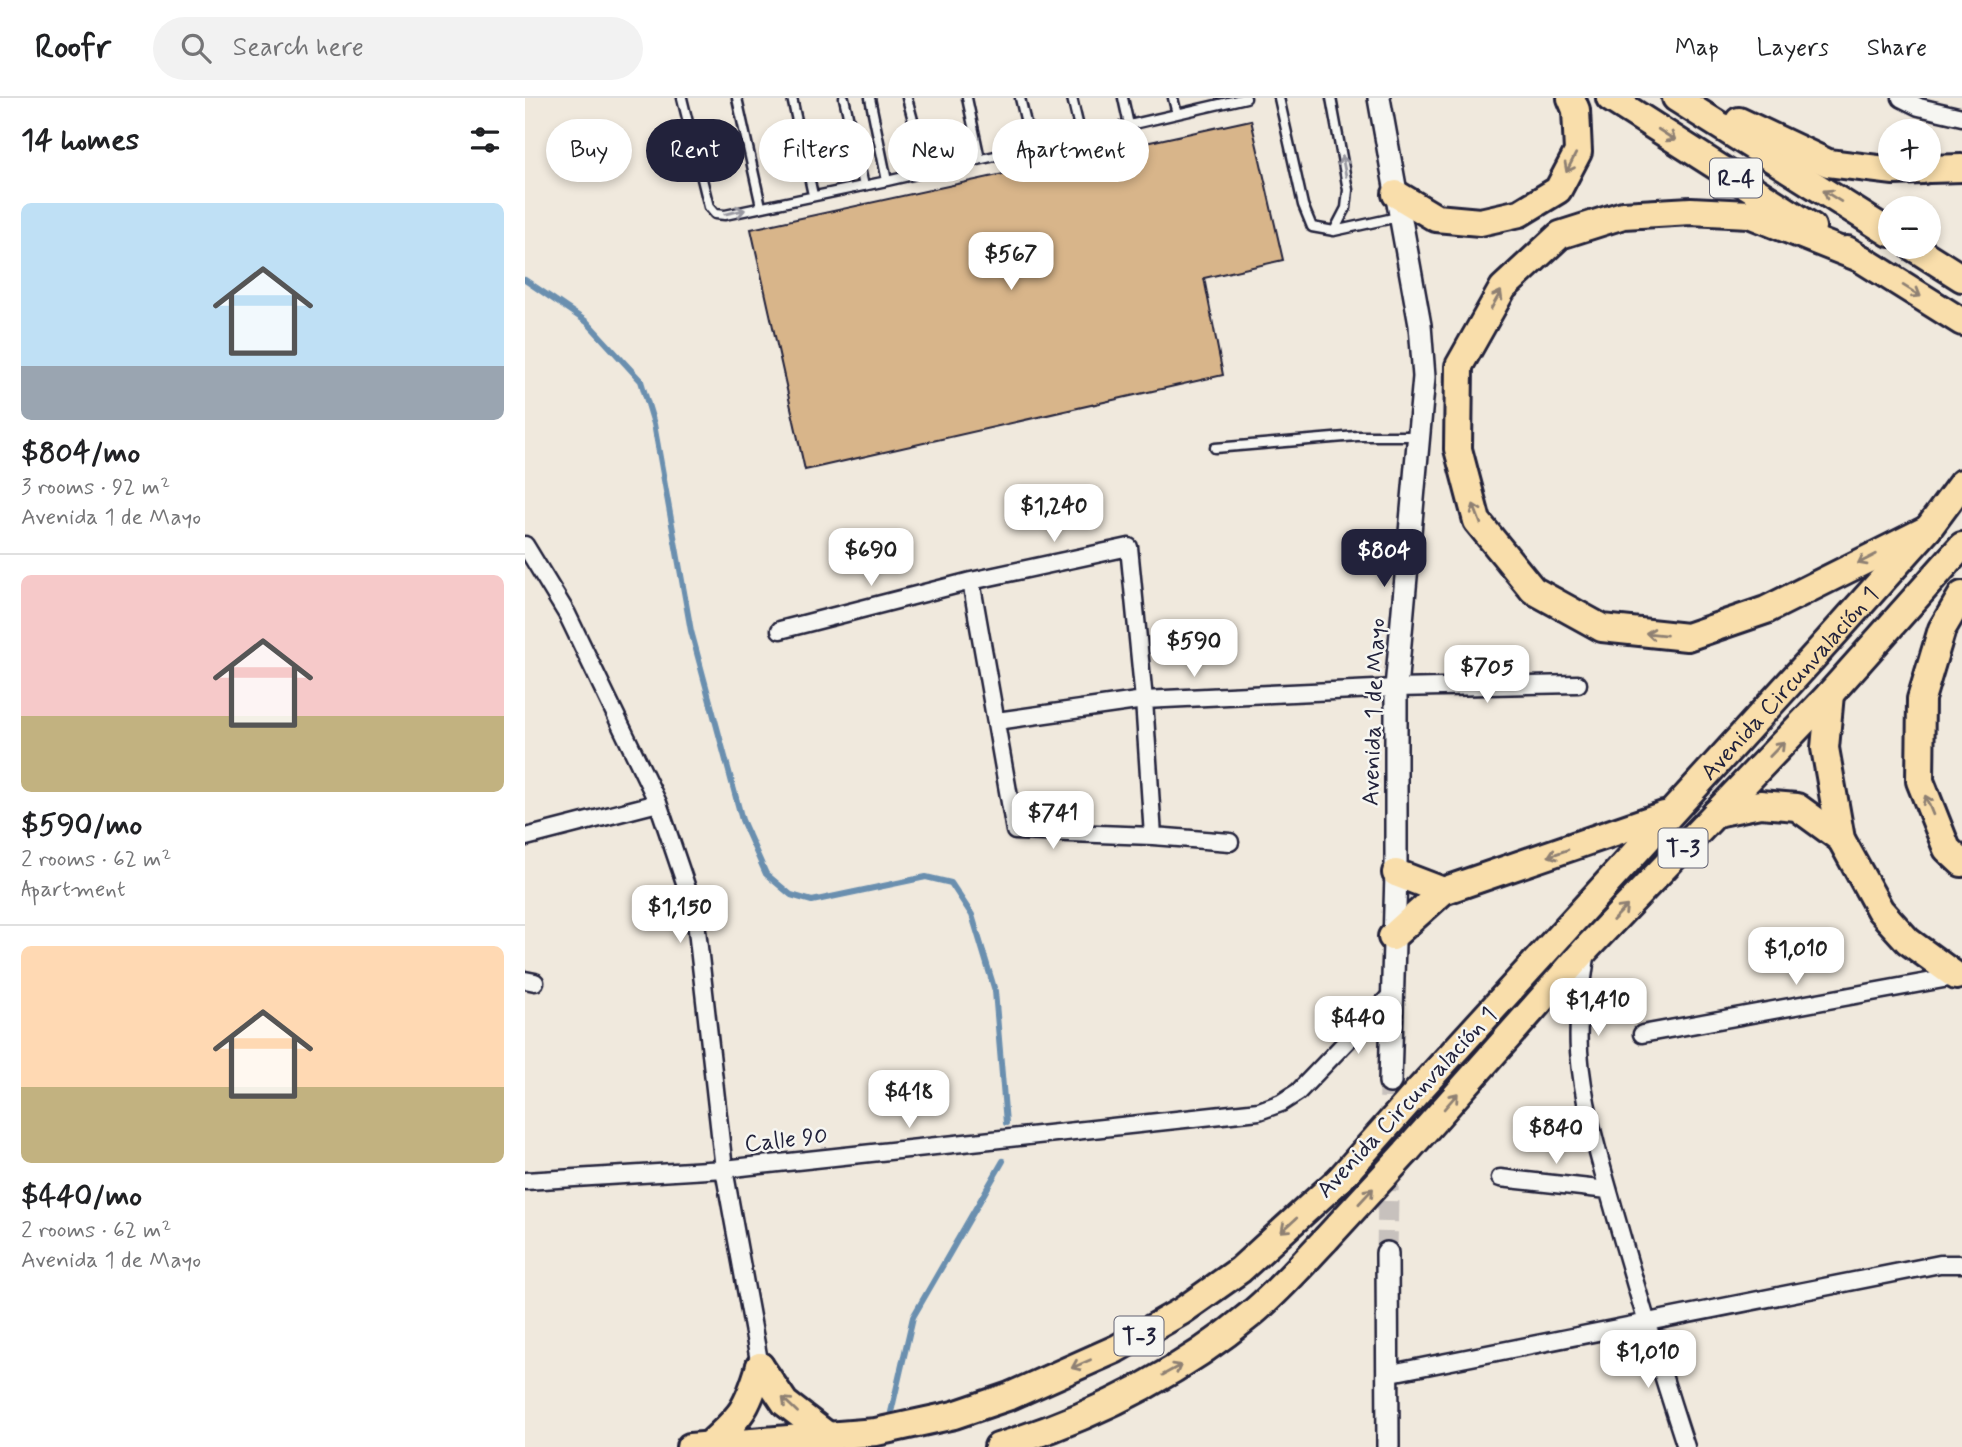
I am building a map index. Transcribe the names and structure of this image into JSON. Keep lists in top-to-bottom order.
{
  "streets": {
    "main road": ["R-4", "Avenida Circunvalación 1", "T-3"],
    "street": ["Avenida 1 de Mayo", "Calle 90"]
  },
  "crossings": [
    ["Avenida Circunvalación 1", "T-3"],
    ["Avenida 1 de Mayo", "Calle 90"]
  ],
  "page": {
    "header": "Roofr",
    "search": "Search here",
    "nav": ["Map", "Layers", "Share"],
    "heading": "14 homes",
    "map_buttons": ["+", "−"],
    "chip": [
      "Buy",
      "Rent",
      "Filters",
      "New",
      "Apartment"
    ],
    "list": [
      {
        "name": "$804/mo",
        "note": "3 rooms · 92 m² · Avenida 1 de Mayo"
      },
      {
        "name": "$590/mo",
        "note": "2 rooms · 62 m² · Apartment"
      },
      {
        "name": "$440/mo",
        "note": "2 rooms · 62 m² · Avenida 1 de Mayo"
      }
    ],
    "price": [
      "$567",
      "$1,240",
      "$690",
      "$804",
      "$590",
      "$705",
      "$741",
      "$1,150",
      "$1,010",
      "$1,410",
      "$440",
      "$418",
      "$840",
      "$1,010"
    ]
  }
}
